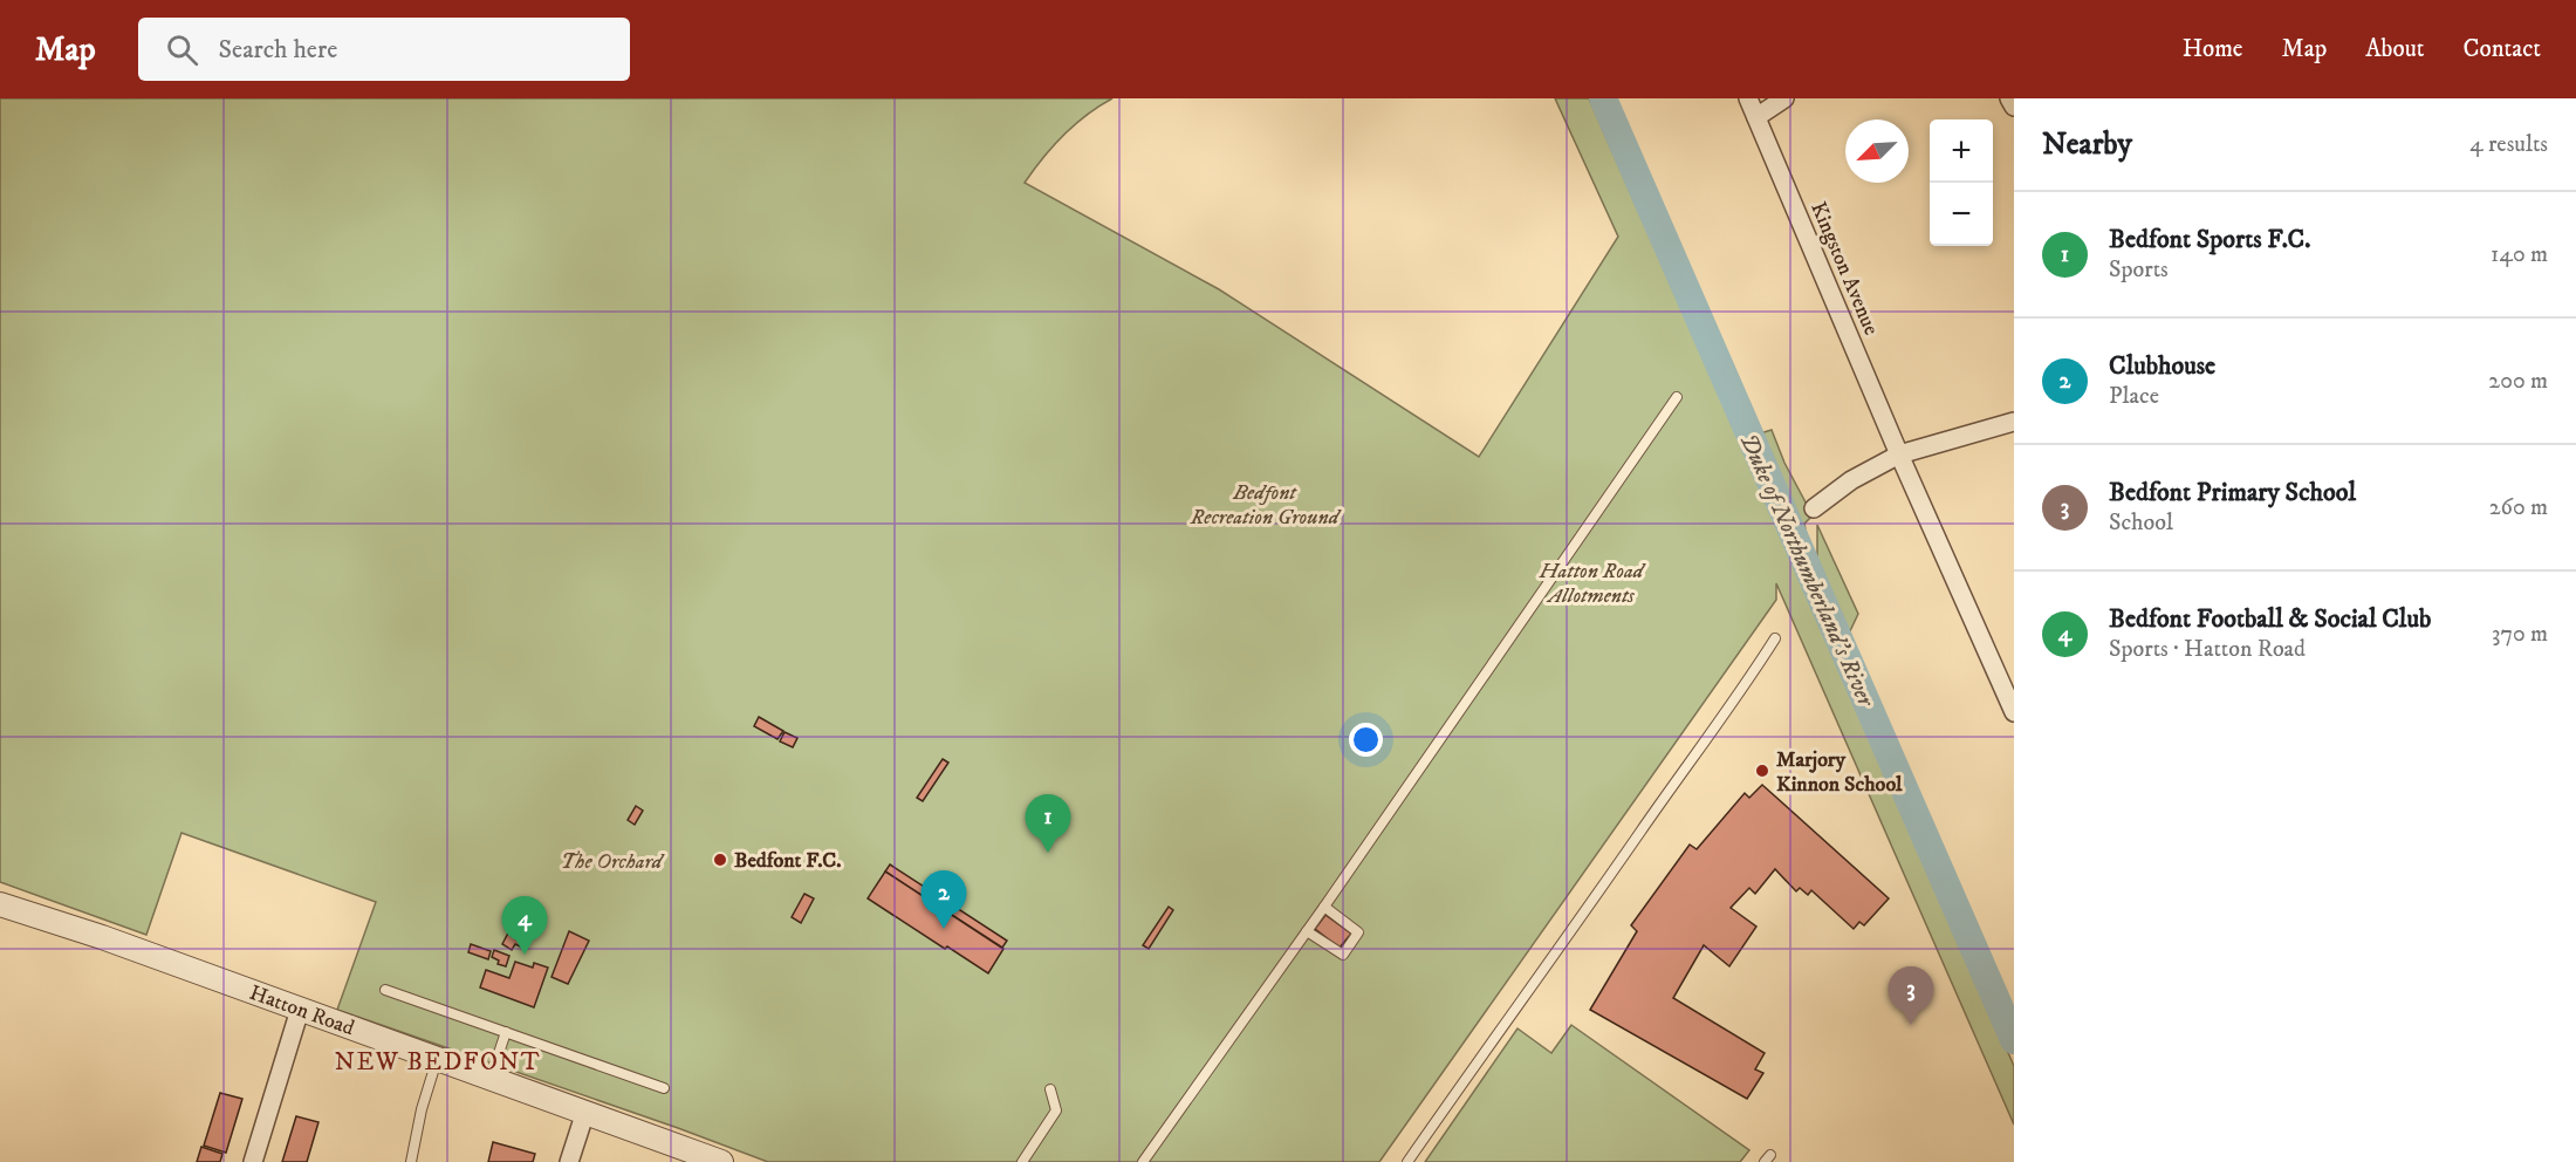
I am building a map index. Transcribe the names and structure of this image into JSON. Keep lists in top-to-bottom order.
{
  "streets": {
    "street": ["Kingston Avenue", "Hatton Road"]
  },
  "districts": ["NEW BEDFONT"],
  "water": ["Duke of Northumberland's River"],
  "parks": ["Bedfont Recreation Ground", "Hatton Road Allotments", "The Orchard"],
  "places": ["Marjory Kinnon School", "Bedfont F.C."],
  "north": "bottom left",
  "page": {
    "header": "Map",
    "search": "Search here",
    "nav": [
      "Home",
      "Map",
      "About",
      "Contact"
    ],
    "heading": ["Nearby", "4 results"],
    "map_buttons": ["+", "−"],
    "list": [
      {
        "mark": "1",
        "name": "Bedfont Sports F.C.",
        "note": "Sports",
        "value": "140 m"
      },
      {
        "mark": "2",
        "name": "Clubhouse",
        "note": "Place",
        "value": "200 m"
      },
      {
        "mark": "3",
        "name": "Bedfont Primary School",
        "note": "School",
        "value": "260 m"
      },
      {
        "mark": "4",
        "name": "Bedfont Football & Social Club",
        "note": "Sports · Hatton Road",
        "value": "370 m"
      }
    ],
    "pins": [
      "1",
      "2",
      "4",
      "3"
    ]
  }
}
